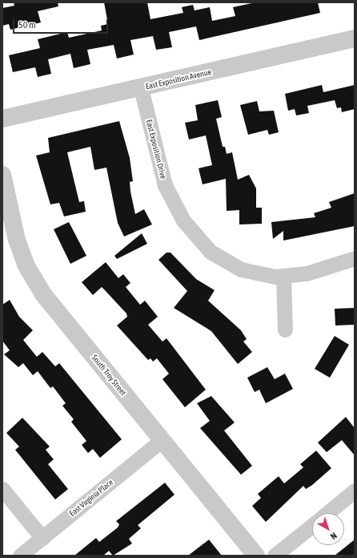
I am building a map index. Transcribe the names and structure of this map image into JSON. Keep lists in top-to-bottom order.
{
  "streets": {
    "street": [
      "East Exposition Avenue",
      "East Exposition Drive",
      "South Troy Street",
      "East Virginia Place"
    ]
  },
  "crossings": [
    ["East Exposition Avenue", "East Exposition Drive"],
    ["South Troy Street", "East Virginia Place"]
  ],
  "scale_bar": "50 m",
  "north": "bottom right"
}
